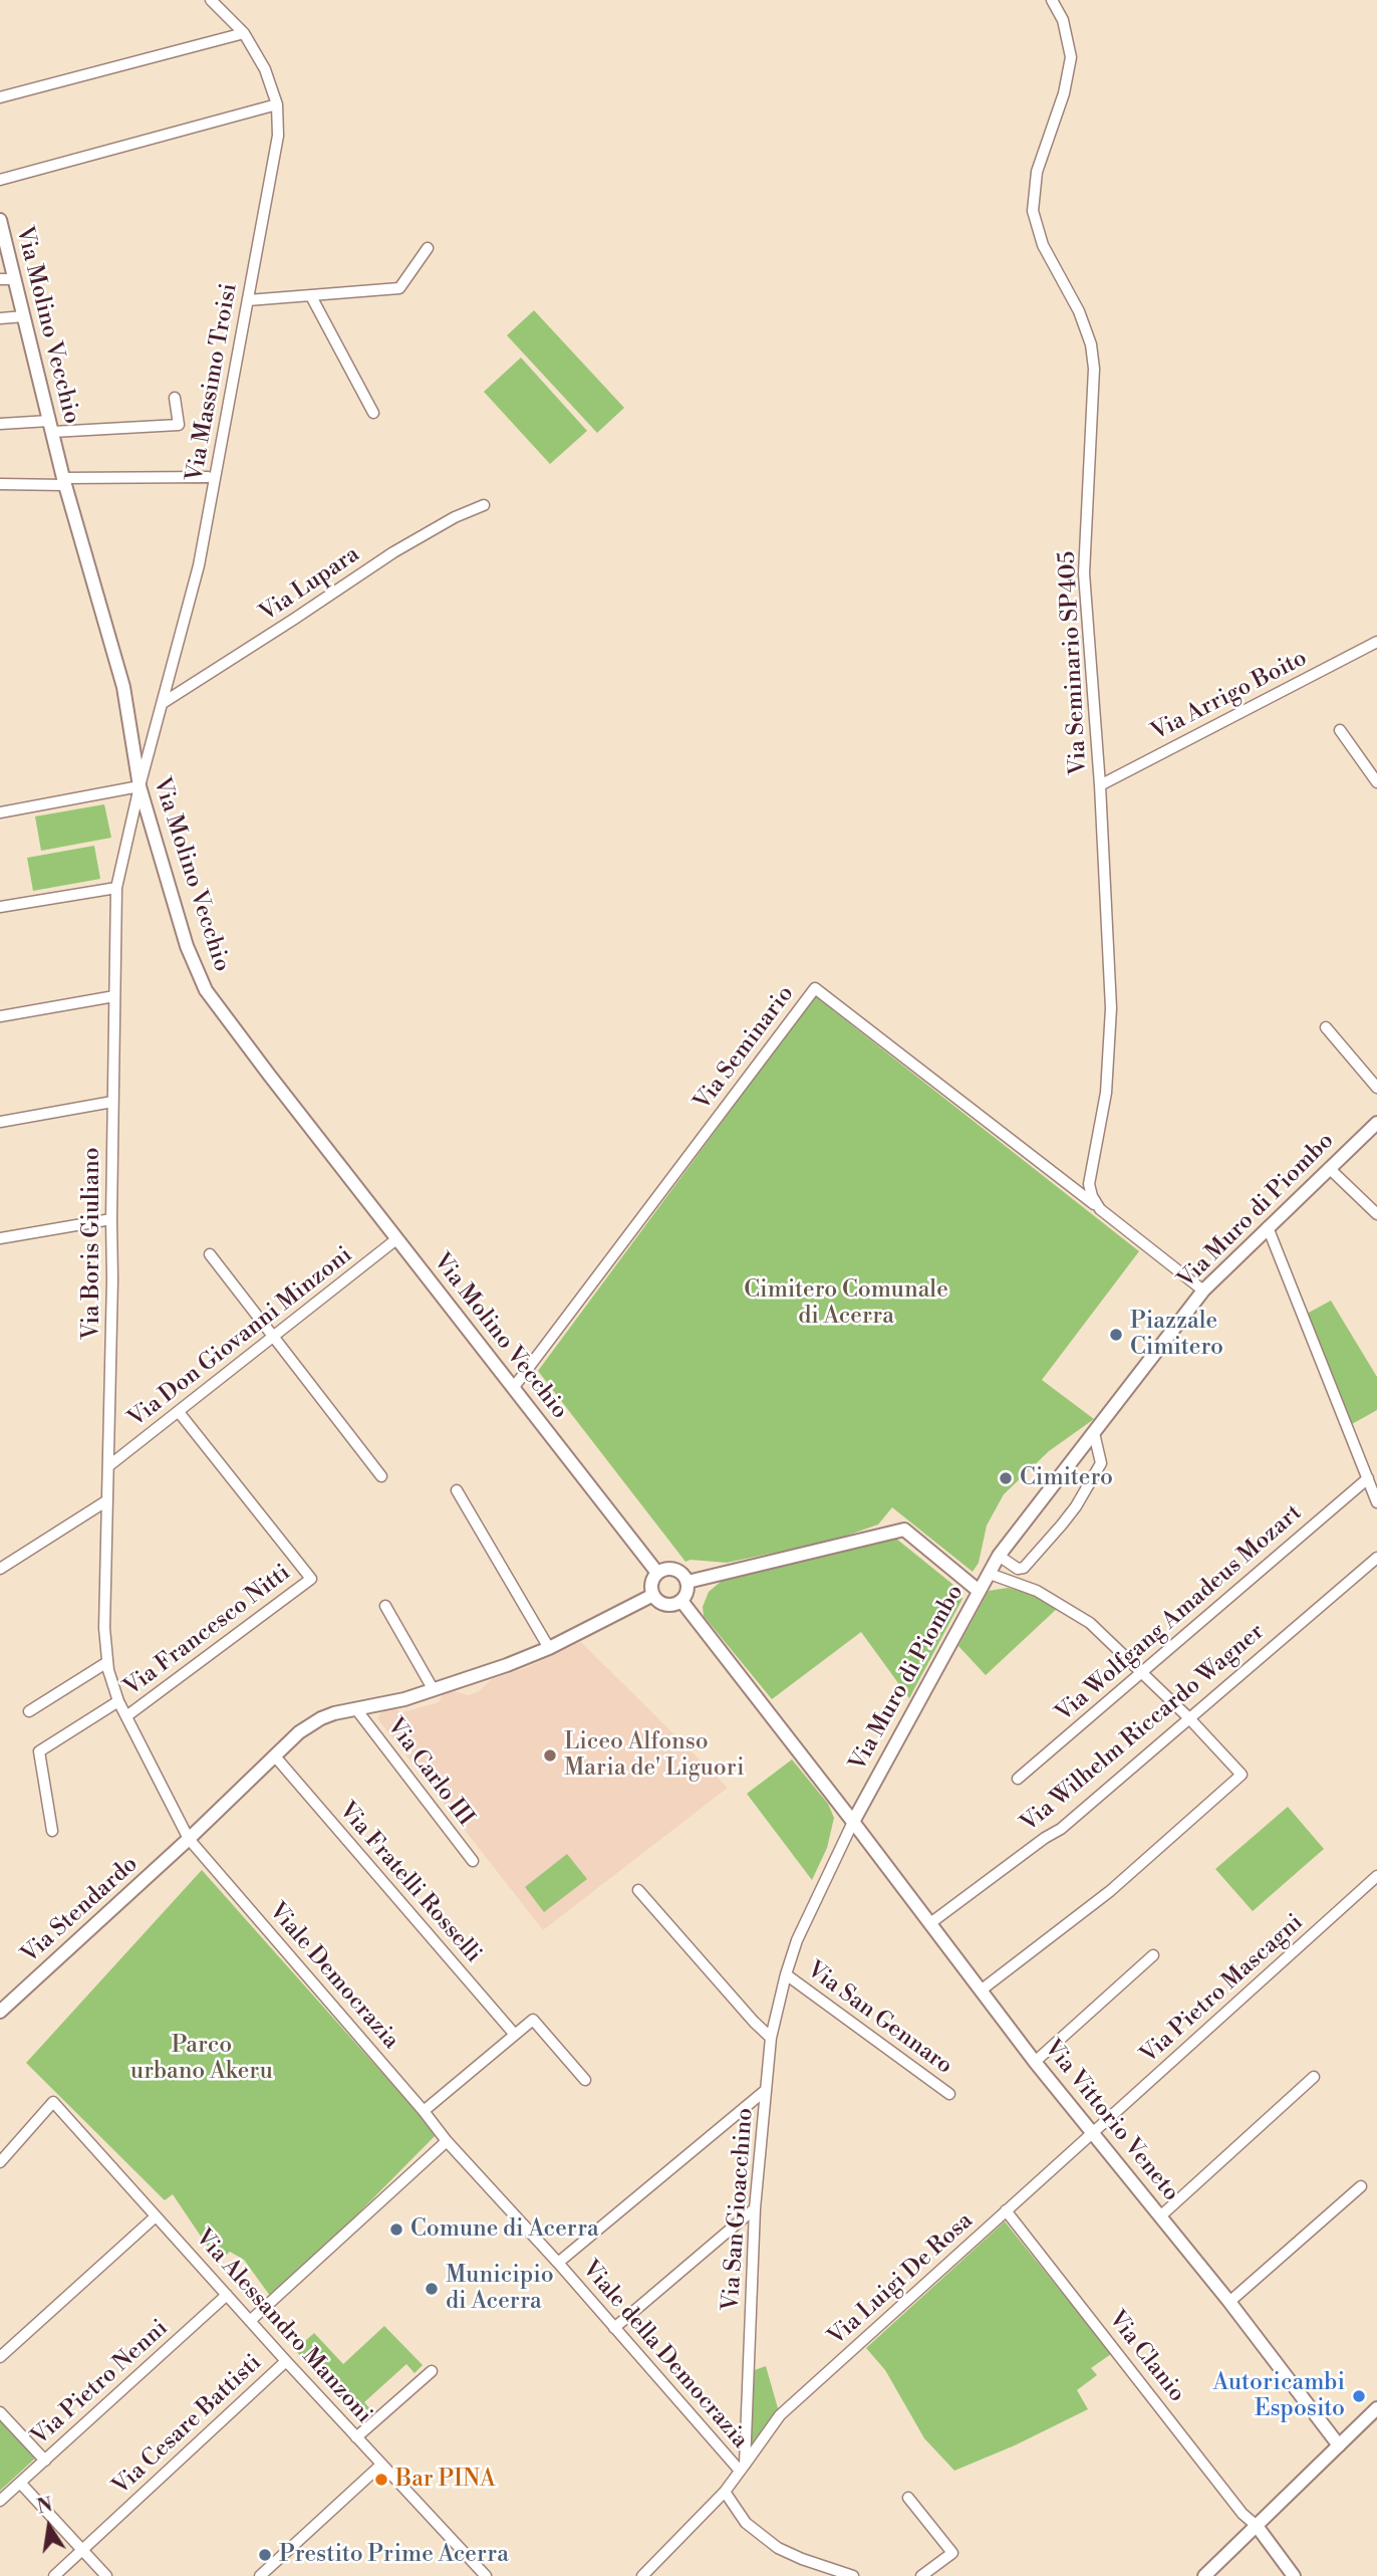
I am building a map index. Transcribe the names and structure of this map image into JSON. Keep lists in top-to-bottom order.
{
  "streets": {
    "street": [
      "Via Molino Vecchio",
      "Via Massimo Troisi",
      "Via Lupara",
      "Via Seminario SP405",
      "Via Arrigo Boito",
      "Via Seminario",
      "Via Muro di Piombo",
      "Via Boris Giuliano",
      "Via Don Giovanni Minzoni",
      "Via Wolfgang Amadeus Mozart",
      "Via Francesco Nitti",
      "Via Wilhelm Riccardo Wagner",
      "Via Carlo III",
      "Via Fratelli Rosselli",
      "Via Stendardo",
      "Viale Democrazia",
      "Via Pietro Mascagni",
      "Via San Gennaro",
      "Via Vittorio Veneto",
      "Via San Gioacchino",
      "Via Luigi De Rosa",
      "Via Alessandro Manzoni",
      "Viale della Democrazia",
      "Via Clanio",
      "Via Pietro Nenni",
      "Via Cesare Battisti"
    ]
  },
  "crossings": [
    ["Via Molino Vecchio", "Via Massimo Troisi"],
    ["Via Molino Vecchio", "Via Seminario"],
    ["Via Molino Vecchio", "Via Boris Giuliano"],
    ["Via Molino Vecchio", "Via Don Giovanni Minzoni"],
    ["Via Molino Vecchio", "Via Stendardo"],
    ["Via Massimo Troisi", "Via Lupara"],
    ["Via Massimo Troisi", "Via Boris Giuliano"],
    ["Via Seminario SP405", "Via Arrigo Boito"],
    ["Via Seminario SP405", "Via Seminario"],
    ["Via Muro di Piombo", "Via Vittorio Veneto"],
    ["Via Muro di Piombo", "Via San Gioacchino"],
    ["Via Boris Giuliano", "Via Don Giovanni Minzoni"],
    ["Via Boris Giuliano", "Via Francesco Nitti"],
    ["Via Boris Giuliano", "Via Stendardo"],
    ["Via Boris Giuliano", "Viale Democrazia"],
    ["Via Don Giovanni Minzoni", "Via Francesco Nitti"],
    ["Via Wilhelm Riccardo Wagner", "Via Vittorio Veneto"],
    ["Via Carlo III", "Via Stendardo"],
    ["Via Fratelli Rosselli", "Via Stendardo"],
    ["Via Stendardo", "Viale Democrazia"],
    ["Viale Democrazia", "Viale della Democrazia"],
    ["Via Pietro Mascagni", "Via Vittorio Veneto"],
    ["Via Pietro Mascagni", "Via Luigi De Rosa"],
    ["Via San Gennaro", "Via San Gioacchino"],
    ["Via Vittorio Veneto", "Via San Gioacchino"],
    ["Via Vittorio Veneto", "Via Luigi De Rosa"],
    ["Via San Gioacchino", "Via Luigi De Rosa"],
    ["Via San Gioacchino", "Viale della Democrazia"],
    ["Via Luigi De Rosa", "Viale della Democrazia"],
    ["Via Luigi De Rosa", "Via Clanio"],
    ["Via Alessandro Manzoni", "Via Pietro Nenni"],
    ["Via Alessandro Manzoni", "Via Cesare Battisti"]
  ],
  "parks": ["Cimitero Comunale di Acerra", "Parco urbano Akeru"],
  "places": [
    "Piazzale Cimitero",
    "Cimitero",
    "Liceo Alfonso Maria de' Liguori",
    "Comune di Acerra",
    "Municipio di Acerra",
    "Autoricambi Esposito",
    "Bar PINA",
    "Prestito Prime Acerra"
  ],
  "north": "top"
}
